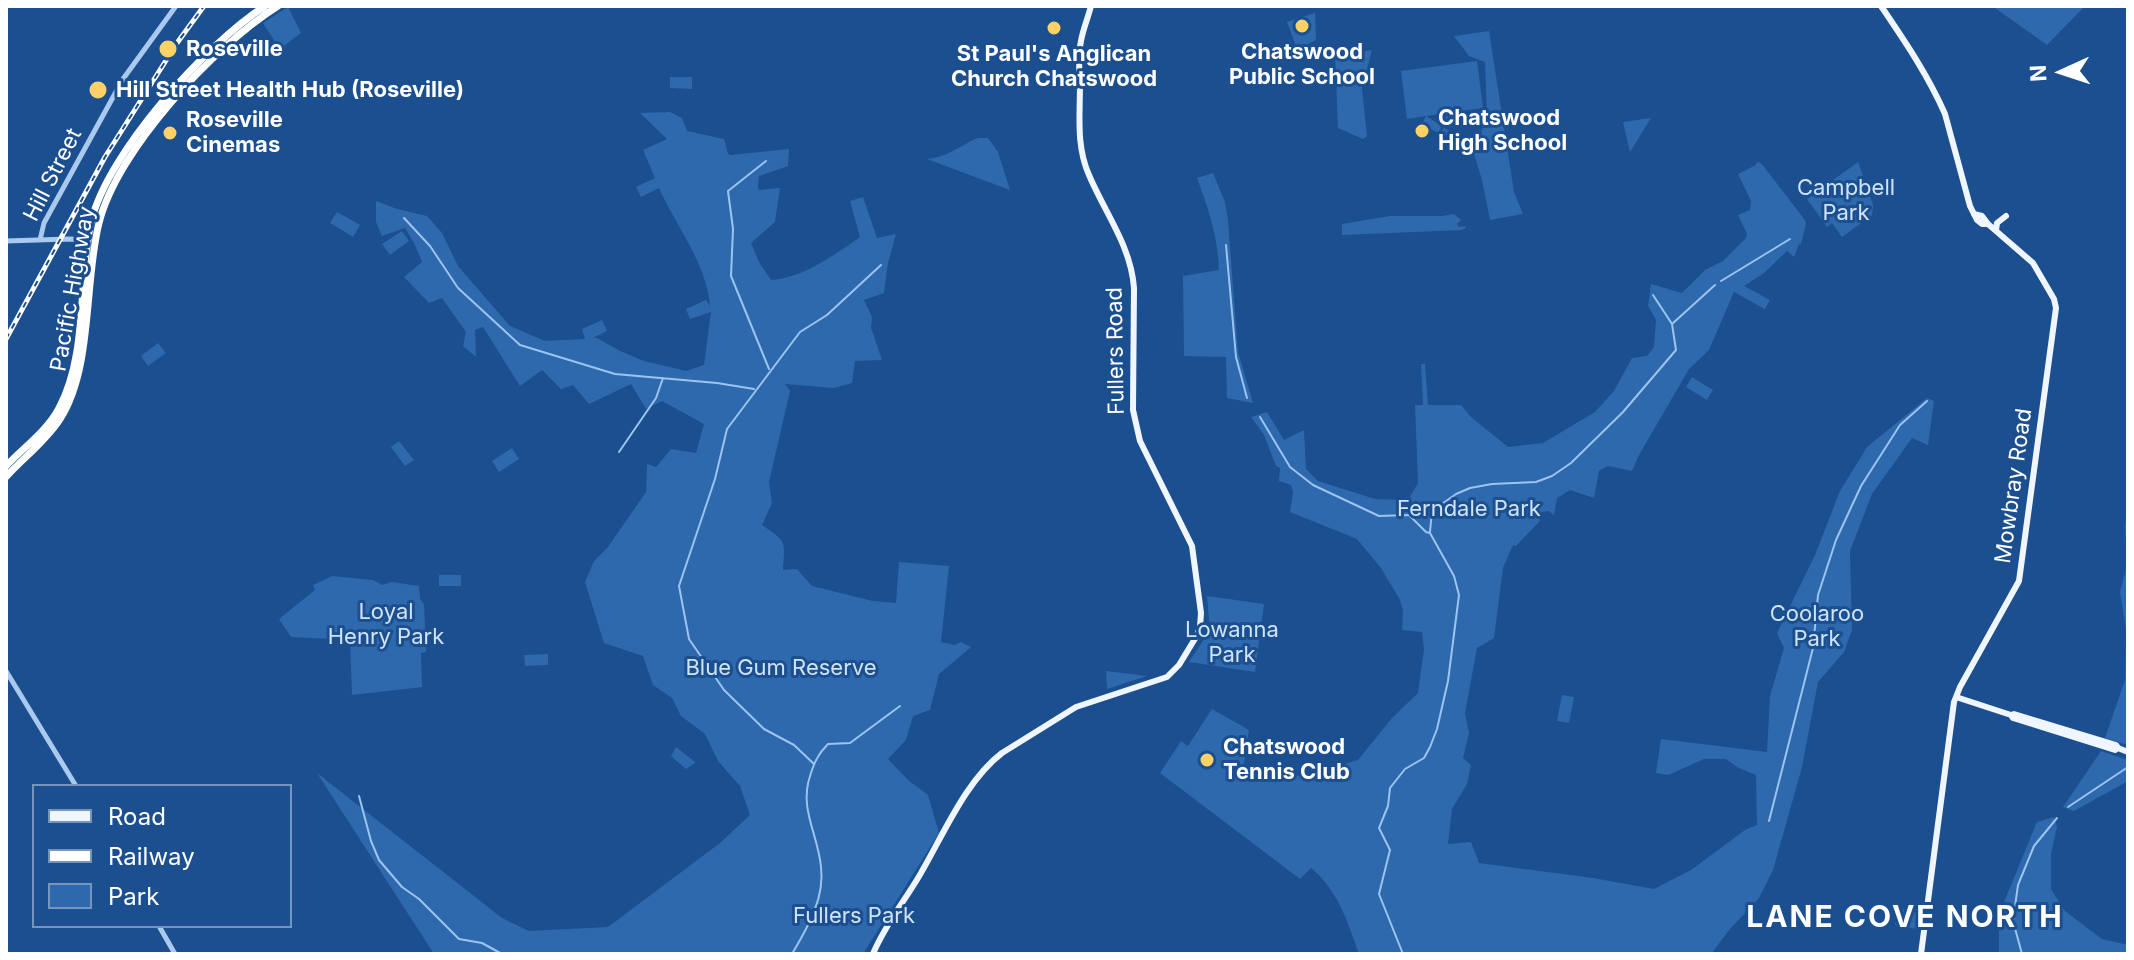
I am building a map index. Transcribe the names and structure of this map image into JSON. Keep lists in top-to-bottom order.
{
  "streets": {
    "highway": ["Pacific Highway"],
    "main road": ["Fullers Road", "Mowbray Road"],
    "street": ["Hill Street"]
  },
  "districts": ["LANE COVE NORTH"],
  "parks": [
    "Campbell Park",
    "Ferndale Park",
    "Loyal Henry Park",
    "Coolaroo Park",
    "Lowanna Park",
    "Blue Gum Reserve",
    "Fullers Park"
  ],
  "places": [
    "Chatswood Public School",
    "St Paul's Anglican Church Chatswood",
    "Roseville",
    "Hill Street Health Hub (Roseville)",
    "Chatswood High School",
    "Roseville Cinemas",
    "Chatswood Tennis Club"
  ],
  "legend": ["Road", "Railway", "Park"],
  "north": "left"
}
